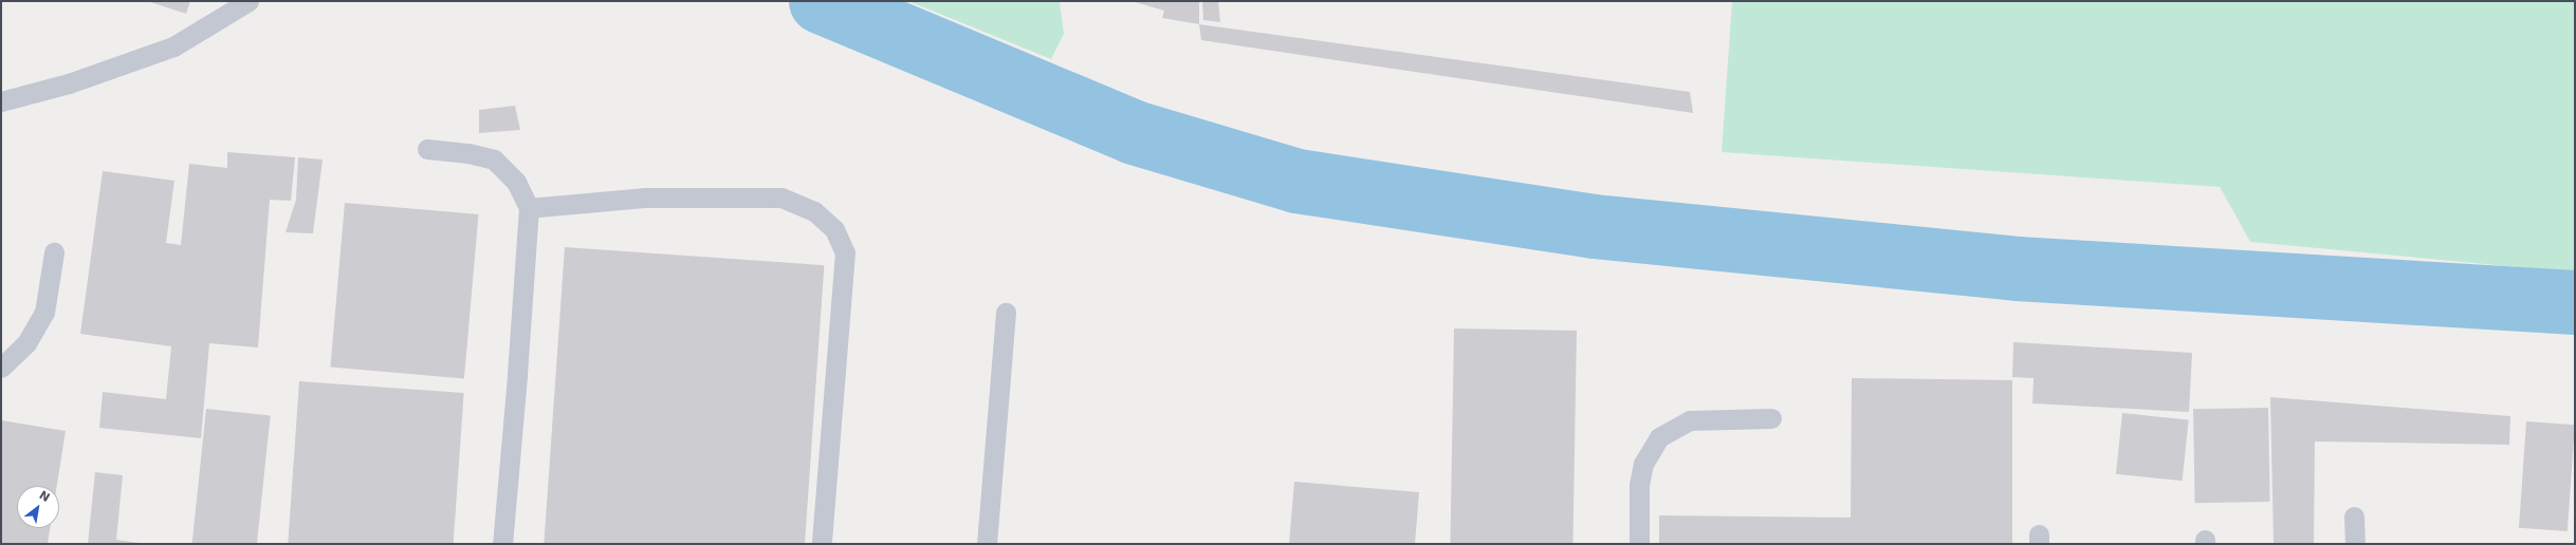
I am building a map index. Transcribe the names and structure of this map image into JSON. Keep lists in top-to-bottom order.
{
  "north": "top right"
}
